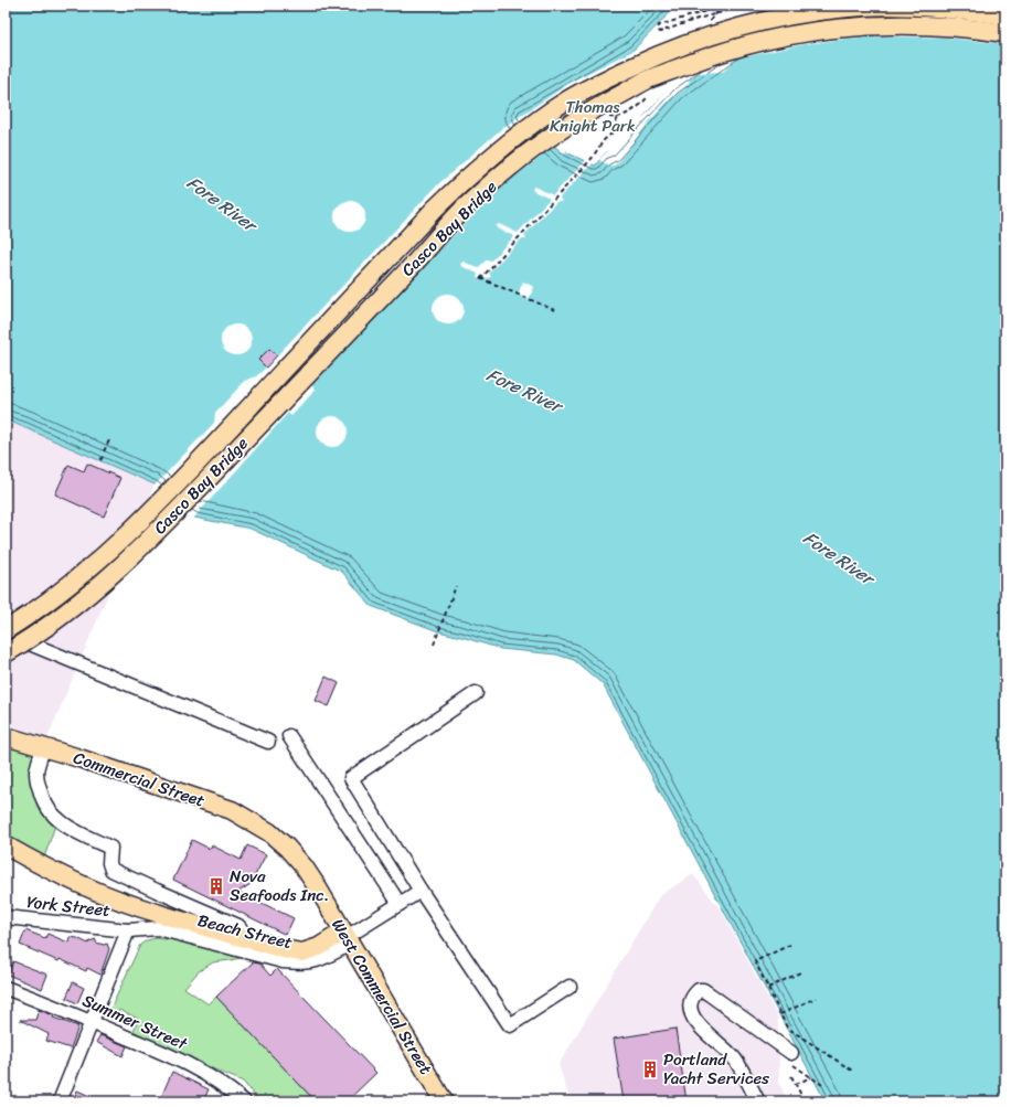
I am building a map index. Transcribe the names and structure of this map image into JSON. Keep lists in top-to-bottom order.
{
  "streets": {
    "main road": ["Casco Bay Bridge", "Commercial Street", "West Commercial Street"],
    "street": ["York Street", "Beach Street", "Summer Street"]
  },
  "crossings": [
    ["Commercial Street", "West Commercial Street"],
    ["York Street", "Beach Street"],
    ["Beach Street", "West Commercial Street"]
  ],
  "water": ["Fore River"],
  "parks": ["Thomas Knight Park"],
  "places": {
    "building": ["Nova Seafoods Inc.", "Portland Yacht Services"]
  }
}
